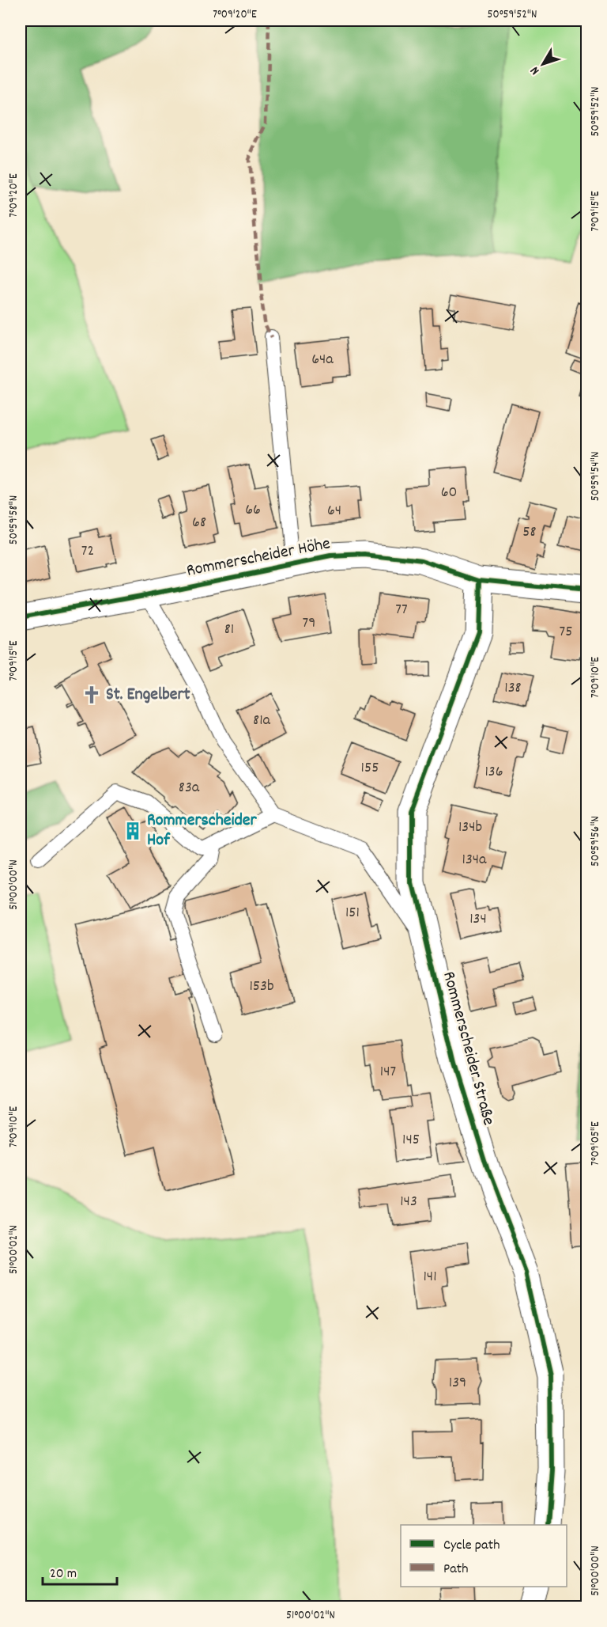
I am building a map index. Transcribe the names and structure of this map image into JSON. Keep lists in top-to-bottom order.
{
  "streets": {
    "street": ["Rommerscheider Höhe", "Rommerscheider Straße"]
  },
  "crossings": [
    ["Rommerscheider Höhe", "Rommerscheider Straße"]
  ],
  "places": {
    "church": ["St. Engelbert"],
    "building": ["Rommerscheider Hof"]
  },
  "house_numbers": [
    "64a",
    "60",
    "66",
    "64",
    "68",
    "58",
    "72",
    "77",
    "79",
    "81",
    "75",
    "138",
    "81a",
    "155",
    "136",
    "83a",
    "134b",
    "134a",
    "151",
    "134",
    "153b",
    "147",
    "145",
    "143",
    "141",
    "139"
  ],
  "legend": ["Cycle path", "Path"],
  "scale_bar": "20 m",
  "north": "bottom left",
  "coordinates": [
    "7°09'20\"E",
    "50°59'52\"N",
    "7°09'15\"E",
    "50°59'54\"N",
    "50°59'58\"N",
    "7°09'10\"E",
    "50°59'56\"N",
    "51°00'00\"N",
    "7°09'05\"E",
    "51°00'02\"N"
  ]
}
